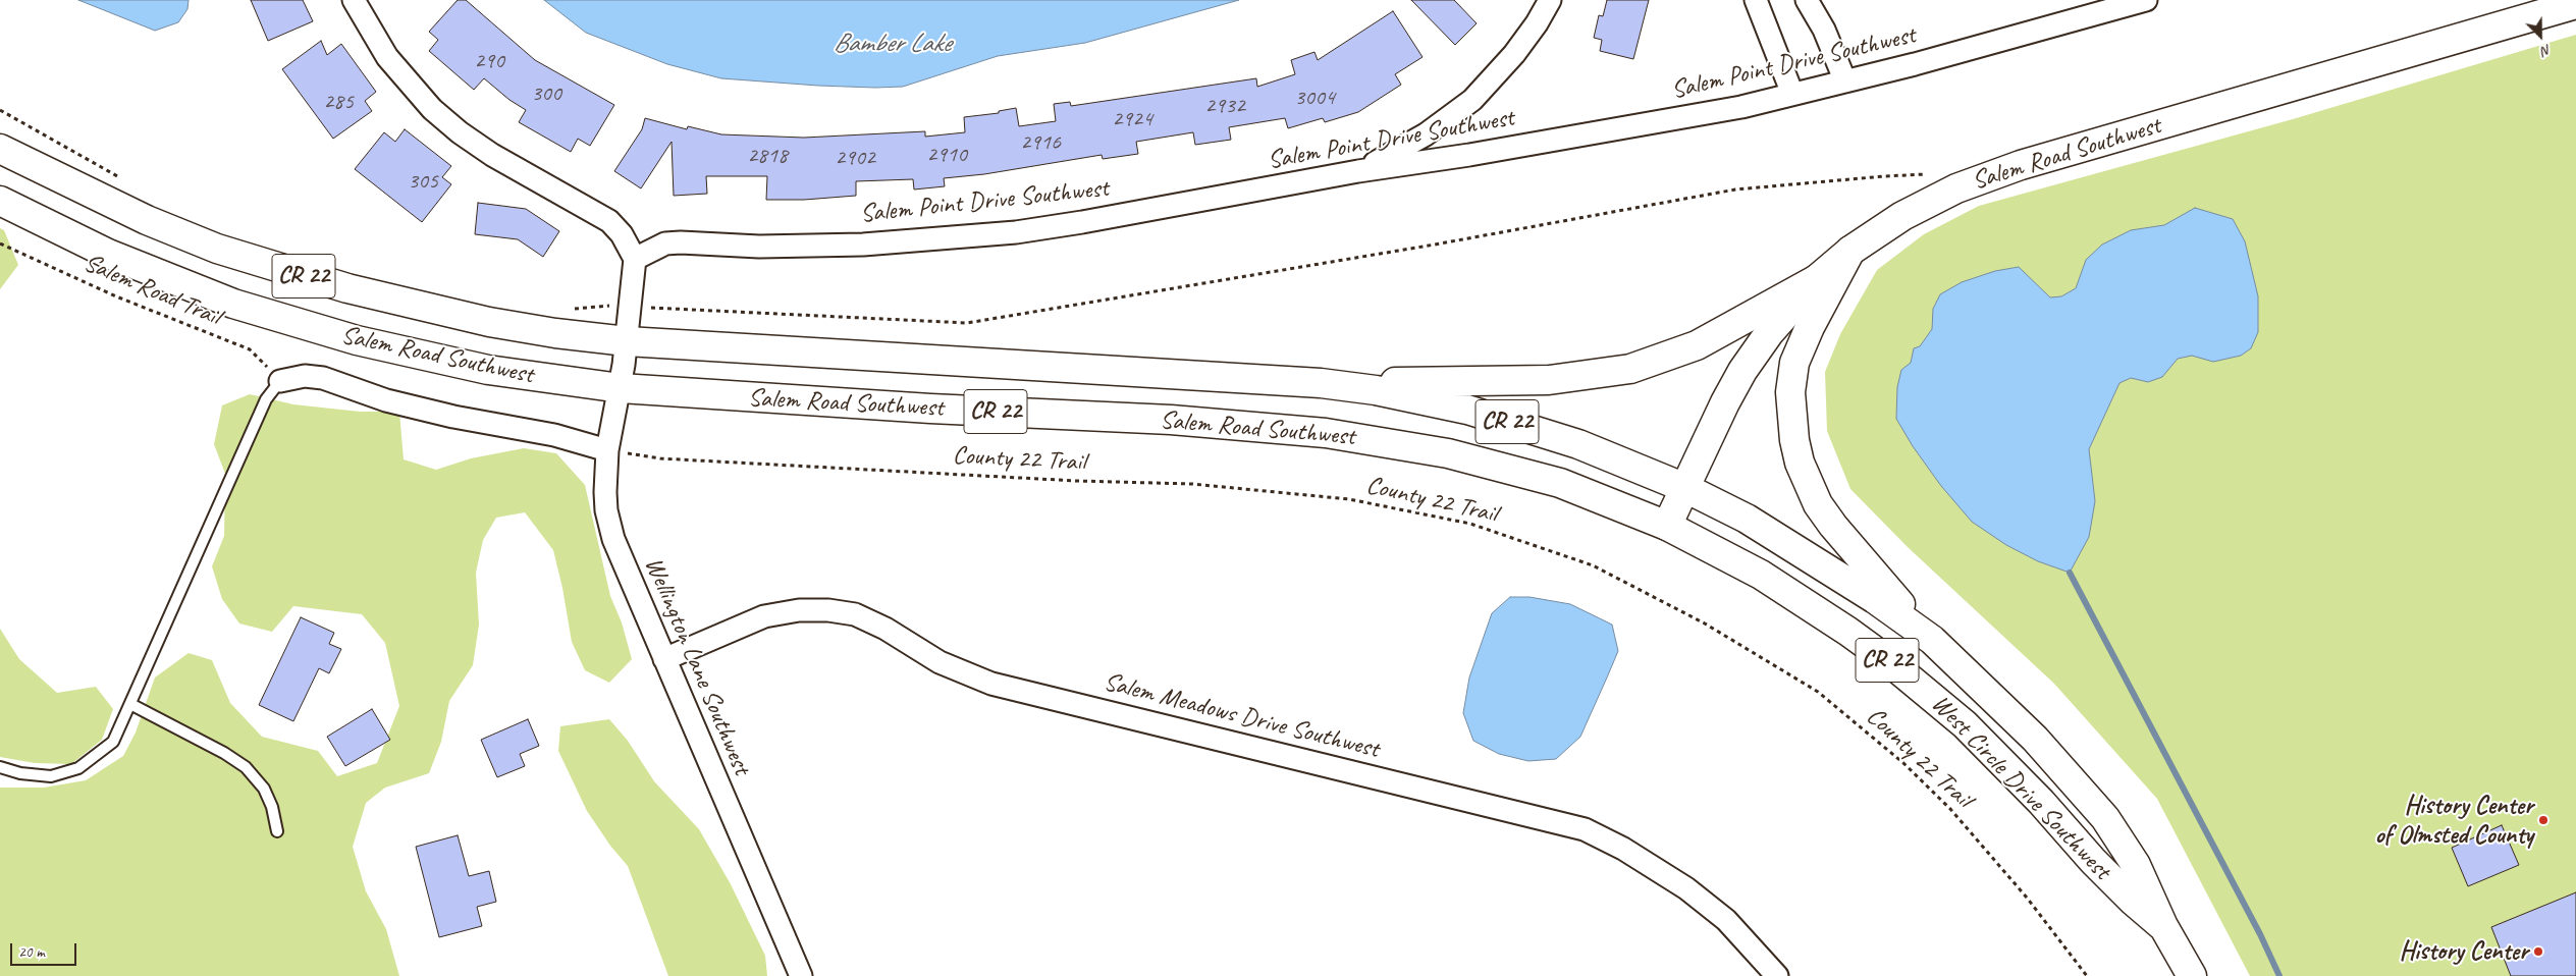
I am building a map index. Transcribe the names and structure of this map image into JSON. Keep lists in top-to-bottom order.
{
  "streets": {
    "main road": ["Salem Road Southwest", "CR 22", "West Circle Drive Southwest"],
    "street": ["Salem Point Drive Southwest", "Wellington Lane Southwest", "Salem Meadows Drive Southwest"],
    "path": ["Salem Road Trail", "County 22 Trail"]
  },
  "crossings": [
    ["Salem Road Southwest", "Wellington Lane Southwest"],
    ["Salem Road Southwest", "West Circle Drive Southwest"],
    ["County 22 Trail", "Wellington Lane Southwest"],
    ["Wellington Lane Southwest", "Salem Meadows Drive Southwest"]
  ],
  "water": ["Bamber Lake"],
  "places": ["History Center of Olmsted County", "History Center"],
  "house_numbers": [
    "290",
    "300",
    "3004",
    "285",
    "2932",
    "2924",
    "2916",
    "2910",
    "2818",
    "2902",
    "305"
  ],
  "scale_bar": "20 m",
  "north": "bottom right"
}
